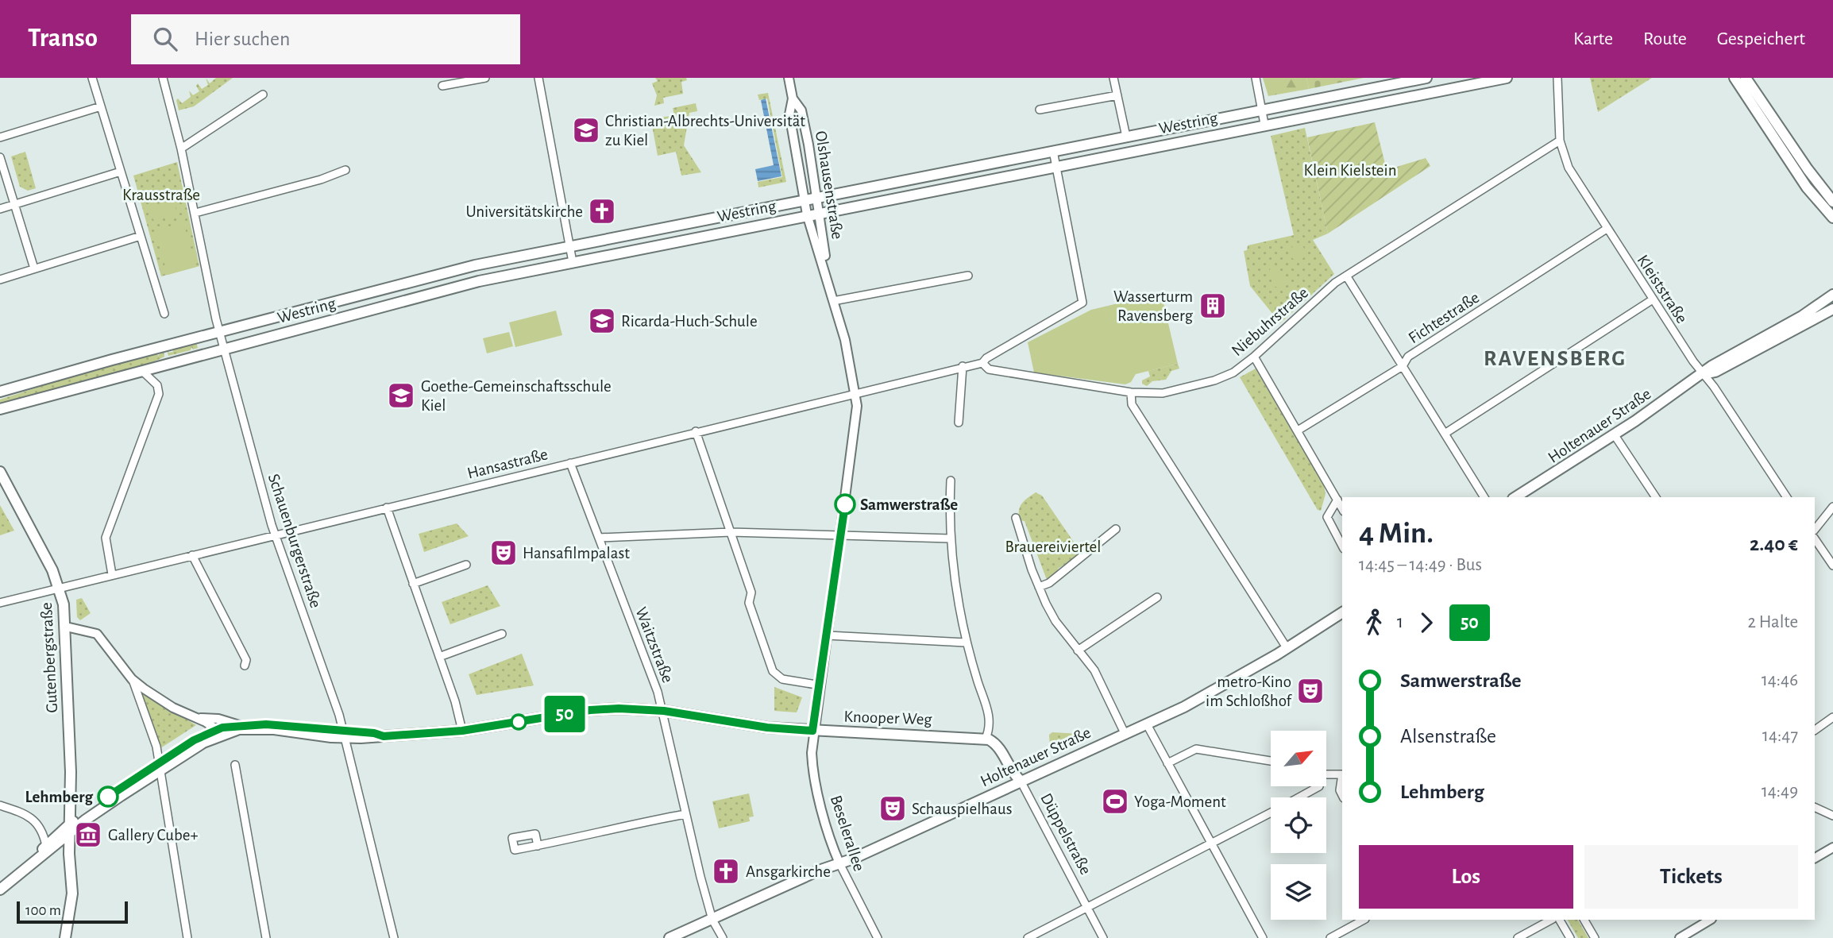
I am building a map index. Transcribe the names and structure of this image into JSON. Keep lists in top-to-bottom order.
{
  "streets": {
    "main road": [
      "Westring",
      "Holtenauer Straße",
      "Gutenbergstraße",
      "Knooper Weg",
      "Düppelstraße"
    ],
    "street": [
      "Olshausenstraße",
      "Kleiststraße",
      "Fichtestraße",
      "Niebuhrstraße",
      "Hansastraße",
      "Schauenburgerstraße",
      "Waitzstraße",
      "Beselerallee"
    ]
  },
  "crossings": [
    ["Westring", "Olshausenstraße"],
    ["Westring", "Schauenburgerstraße"],
    ["Olshausenstraße", "Hansastraße"],
    ["Olshausenstraße", "Knooper Weg"],
    ["Olshausenstraße", "Beselerallee"],
    ["Kleiststraße", "Fichtestraße"],
    ["Kleiststraße", "Niebuhrstraße"],
    ["Kleiststraße", "Holtenauer Straße"],
    ["Niebuhrstraße", "Hansastraße"],
    ["Holtenauer Straße", "Waitzstraße"],
    ["Holtenauer Straße", "Beselerallee"],
    ["Holtenauer Straße", "Düppelstraße"],
    ["Hansastraße", "Schauenburgerstraße"],
    ["Hansastraße", "Waitzstraße"],
    ["Hansastraße", "Gutenbergstraße"],
    ["Schauenburgerstraße", "Knooper Weg"],
    ["Waitzstraße", "Knooper Weg"],
    ["Gutenbergstraße", "Knooper Weg"],
    ["Knooper Weg", "Beselerallee"],
    ["Knooper Weg", "Düppelstraße"]
  ],
  "districts": ["RAVENSBERG"],
  "parks": ["Klein Kielstein", "Krausstraße", "Brauereiviertel"],
  "places": {
    "school or university": ["Christian-Albrechts-Universität zu Kiel", "Ricarda-Huch-Schule", "Goethe-Gemeinschaftsschule Kiel"],
    "church": ["Universitätskirche", "Ansgarkirche"],
    "building": ["Wasserturm Ravensberg"],
    "other": ["Samwerstraße", "Lehmberg"],
    "theatre": ["Hansafilmpalast", "metro-Kino im Schloßhof", "Schauspielhaus"],
    "sports": ["Yoga-Moment"],
    "museum": ["Gallery Cube+"]
  },
  "lines": ["bus line 50"],
  "scale_bar": "100 m",
  "north": "top right",
  "page": {
    "header": "Transo",
    "search": "Hier suchen",
    "nav": ["Karte", "Route", "Gespeichert"],
    "on_map": "50",
    "heading": ["4 Min.", "14:45 – 14:49 · Bus", "2.40 €"],
    "legs": ["1", "50", "2 Halte"],
    "list": [
      {
        "name": "Samwerstraße",
        "value": "14:46"
      },
      {
        "name": "Alsenstraße",
        "value": "14:47"
      },
      {
        "name": "Lehmberg",
        "value": "14:49"
      }
    ],
    "buttons": ["Los", "Tickets"],
    "scale": "100 m"
  }
}
